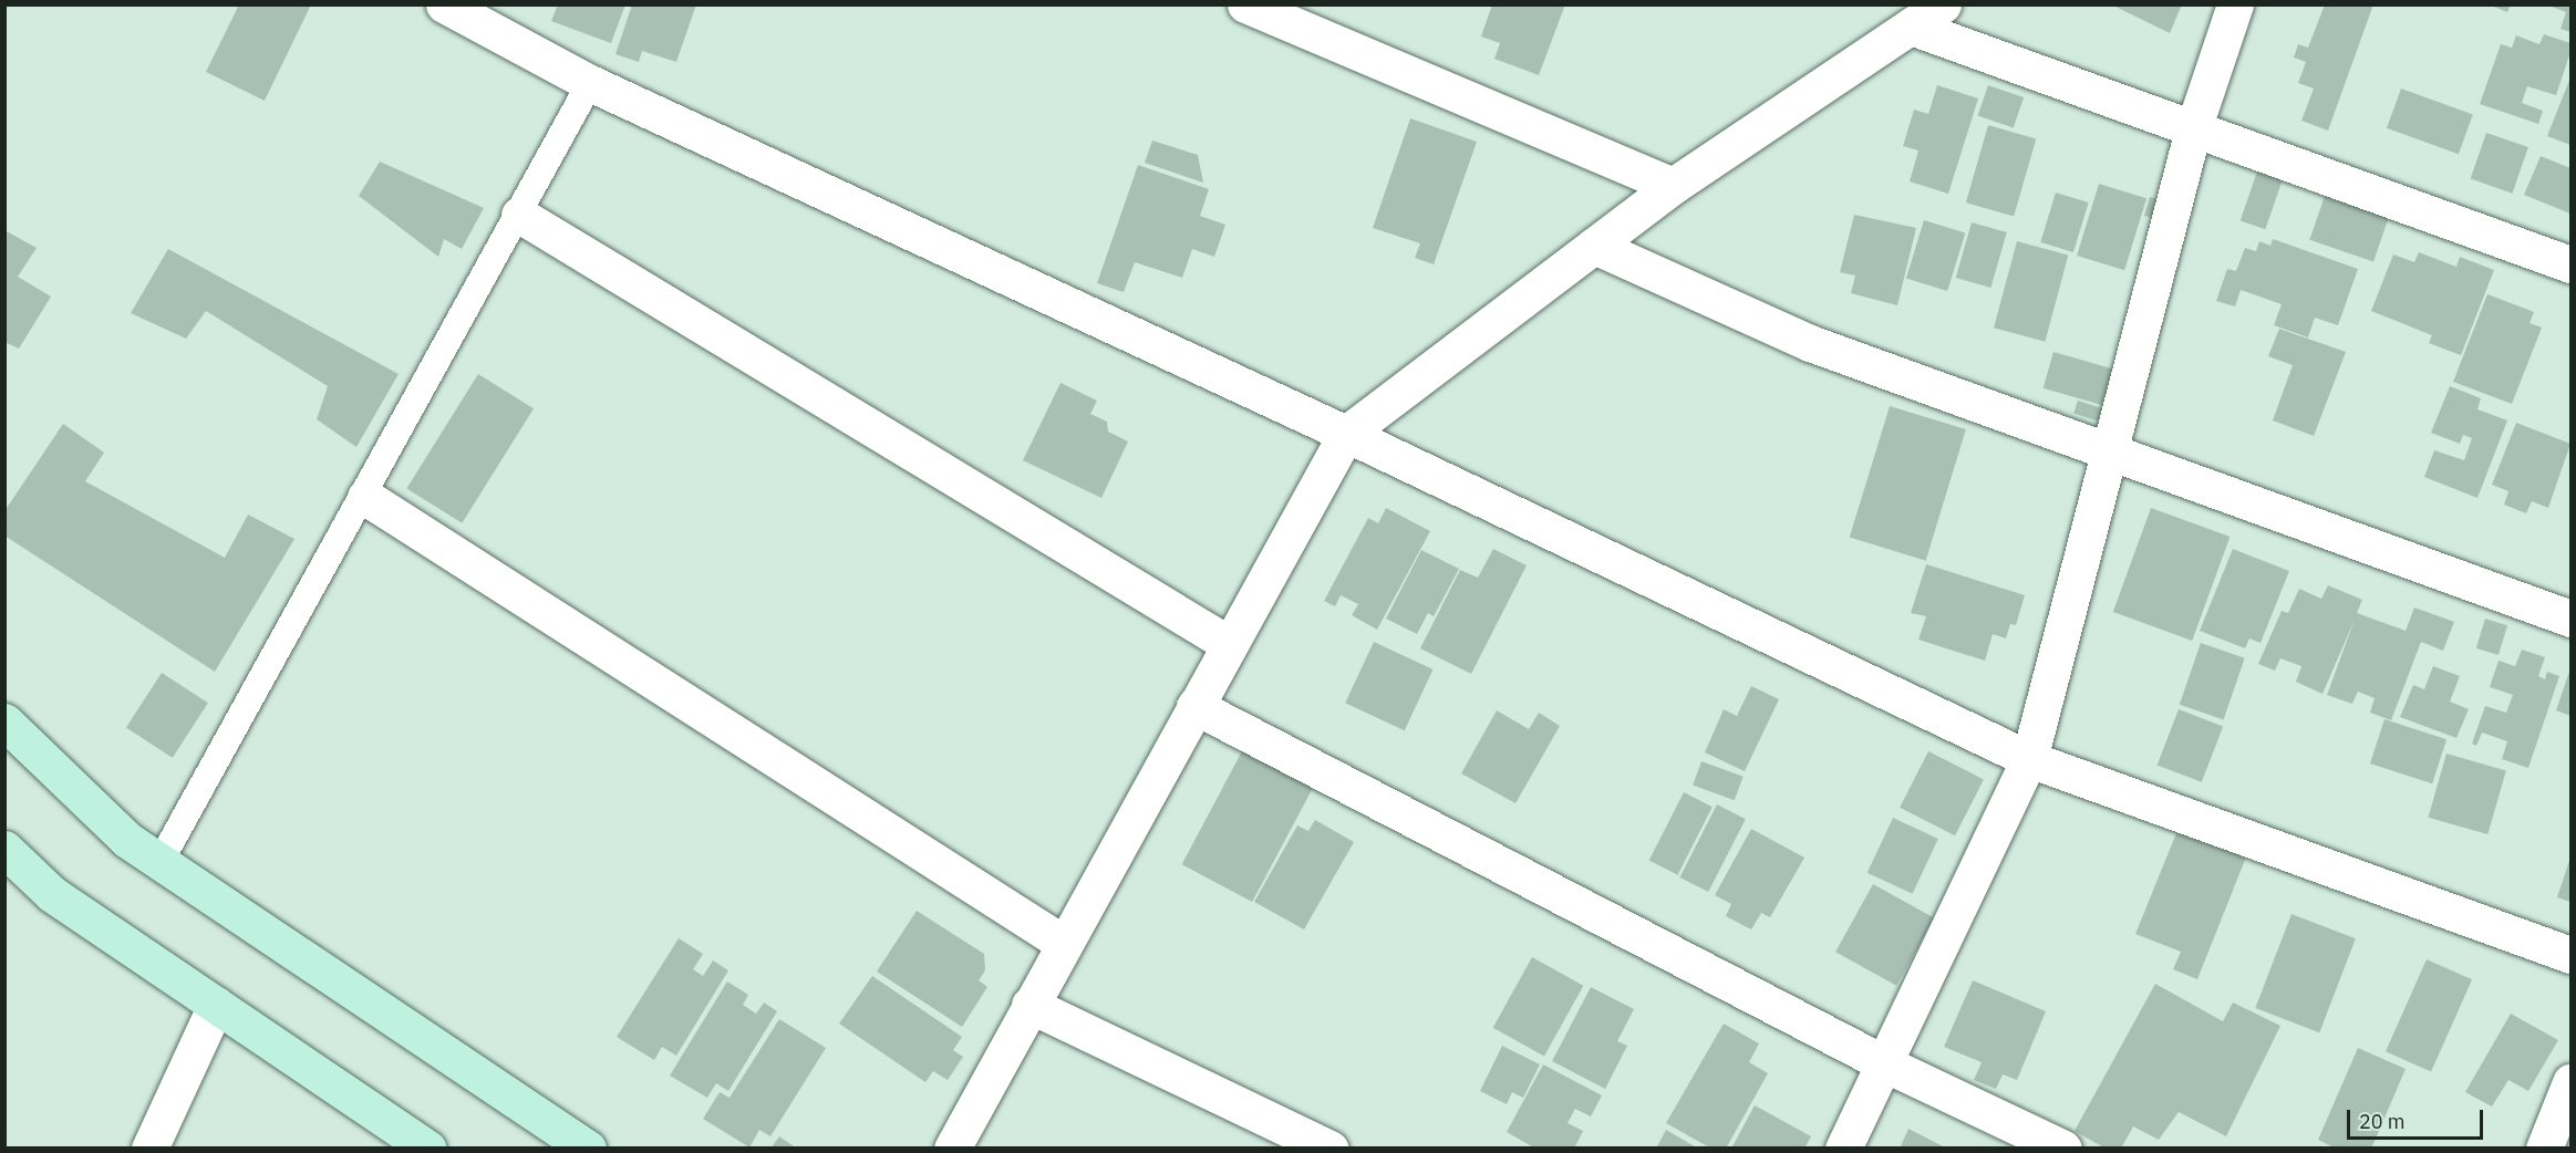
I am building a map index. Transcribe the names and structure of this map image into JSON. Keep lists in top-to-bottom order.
{
  "scale_bar": "20 m"
}
